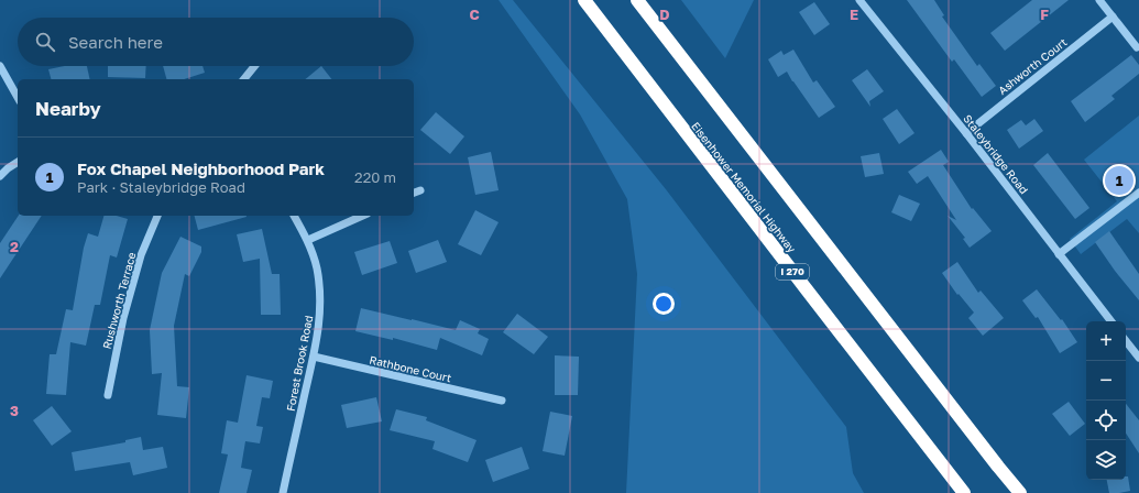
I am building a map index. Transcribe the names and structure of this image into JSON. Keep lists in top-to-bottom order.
{
  "streets": {
    "highway": ["Eisenhower Memorial Highway", "I 270"],
    "street": [
      "Ashworth Court",
      "Staleybridge Road",
      "Rushworth Terrace",
      "Forest Brook Road",
      "Rathbone Court"
    ]
  },
  "crossings": [
    ["Ashworth Court", "Staleybridge Road"],
    ["Forest Brook Road", "Rathbone Court"]
  ],
  "page": {
    "search": "Search here",
    "heading": "Nearby",
    "list": [
      {
        "mark": "1",
        "name": "Fox Chapel Neighborhood Park",
        "note": "Park · Staleybridge Road",
        "value": "220 m"
      }
    ],
    "pins": "1",
    "map_buttons": ["+", "−"]
  },
  "grid": {
    "columns": [
      "C",
      "D",
      "E",
      "F"
    ],
    "rows": ["2", "3"]
  }
}
